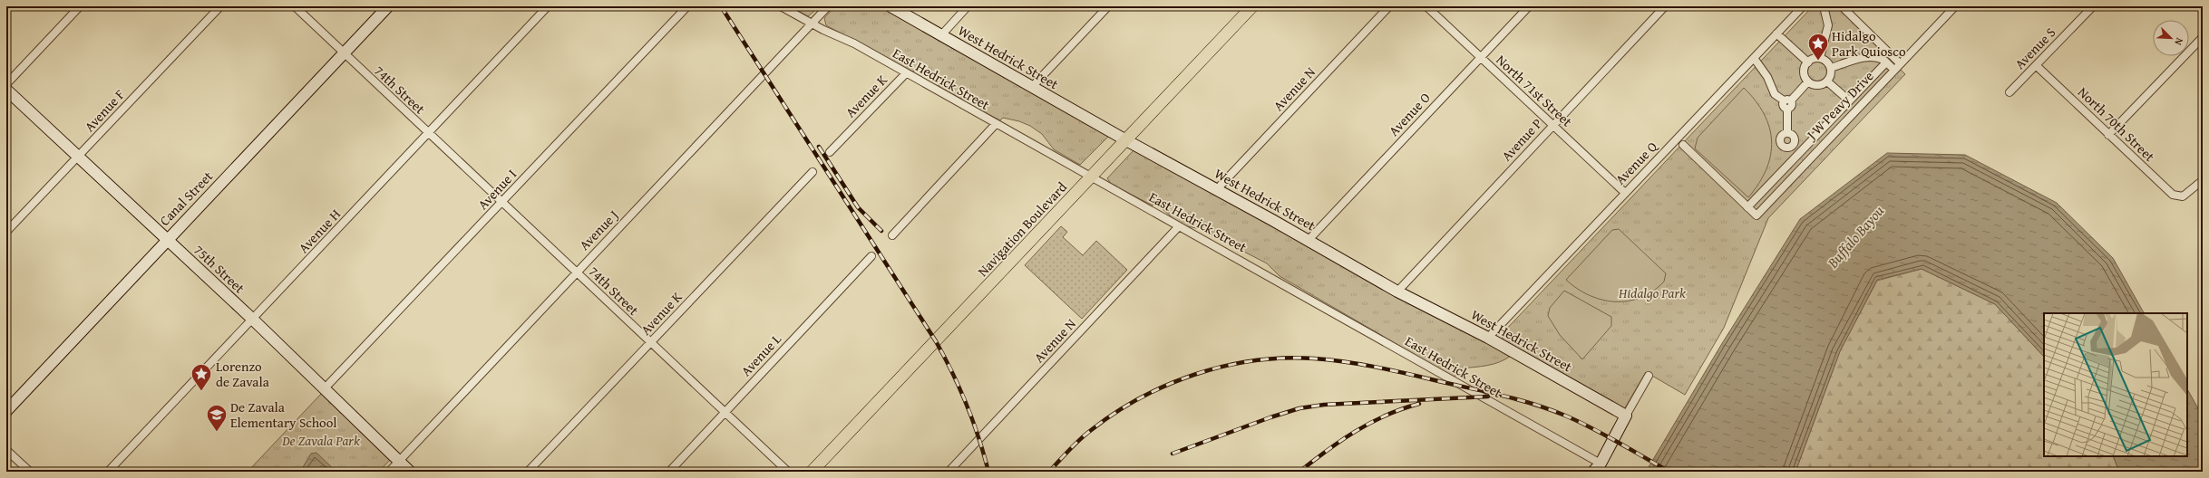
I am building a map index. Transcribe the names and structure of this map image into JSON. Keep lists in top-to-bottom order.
{
  "streets": {
    "main road": ["Navigation Boulevard"],
    "street": [
      "Avenue S",
      "West Hedrick Street",
      "East Hedrick Street",
      "Avenue N",
      "74th Street",
      "North 71st Street",
      "Avenue K",
      "J W Peavy Drive",
      "Avenue F",
      "Avenue O",
      "North 70th Street",
      "Avenue P",
      "Avenue Q",
      "Avenue I",
      "Canal Street",
      "Avenue J",
      "Avenue H",
      "75th Street",
      "Avenue L"
    ]
  },
  "crossings": [
    ["Avenue S", "North 70th Street"],
    ["West Hedrick Street", "Avenue N"],
    ["West Hedrick Street", "Avenue O"],
    ["West Hedrick Street", "Avenue P"],
    ["West Hedrick Street", "Avenue Q"],
    ["West Hedrick Street", "Navigation Boulevard"],
    ["East Hedrick Street", "Avenue N"],
    ["East Hedrick Street", "Avenue K"],
    ["East Hedrick Street", "Navigation Boulevard"],
    ["East Hedrick Street", "Avenue J"],
    ["74th Street", "Avenue K"],
    ["74th Street", "Avenue I"],
    ["74th Street", "Canal Street"],
    ["74th Street", "Avenue J"],
    ["74th Street", "Avenue H"],
    ["74th Street", "Avenue L"],
    ["North 71st Street", "Avenue O"],
    ["North 71st Street", "Avenue P"],
    ["North 71st Street", "Avenue Q"],
    ["Avenue F", "75th Street"],
    ["Avenue I", "75th Street"],
    ["Canal Street", "75th Street"],
    ["Avenue J", "75th Street"],
    ["Avenue H", "75th Street"]
  ],
  "water": ["Buffalo Bayou"],
  "parks": ["Hidalgo Park", "De Zavala Park"],
  "places": {
    "place": ["Hidalgo Park Quiosco", "Lorenzo de Zavala"],
    "school or university": ["De Zavala Elementary School"]
  },
  "north": "bottom right"
}
